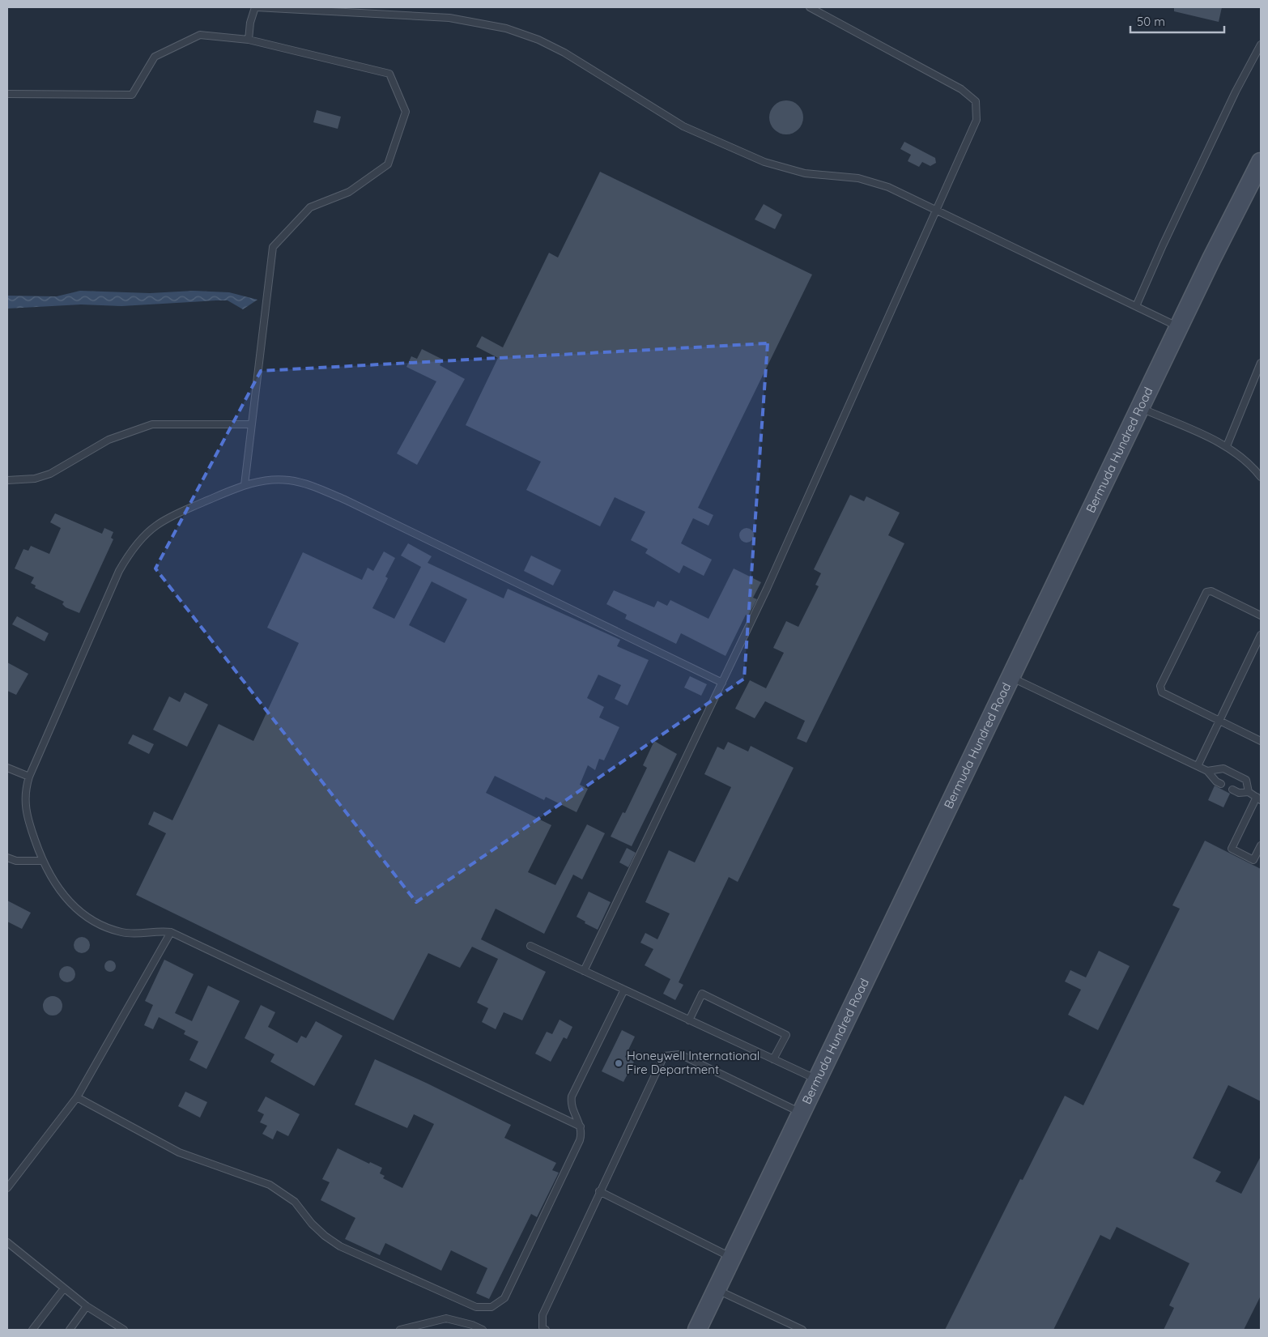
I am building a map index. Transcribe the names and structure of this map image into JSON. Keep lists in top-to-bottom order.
{
  "streets": {
    "street": ["Bermuda Hundred Road"]
  },
  "places": ["Honeywell International Fire Department"],
  "scale_bar": "50 m"
}
